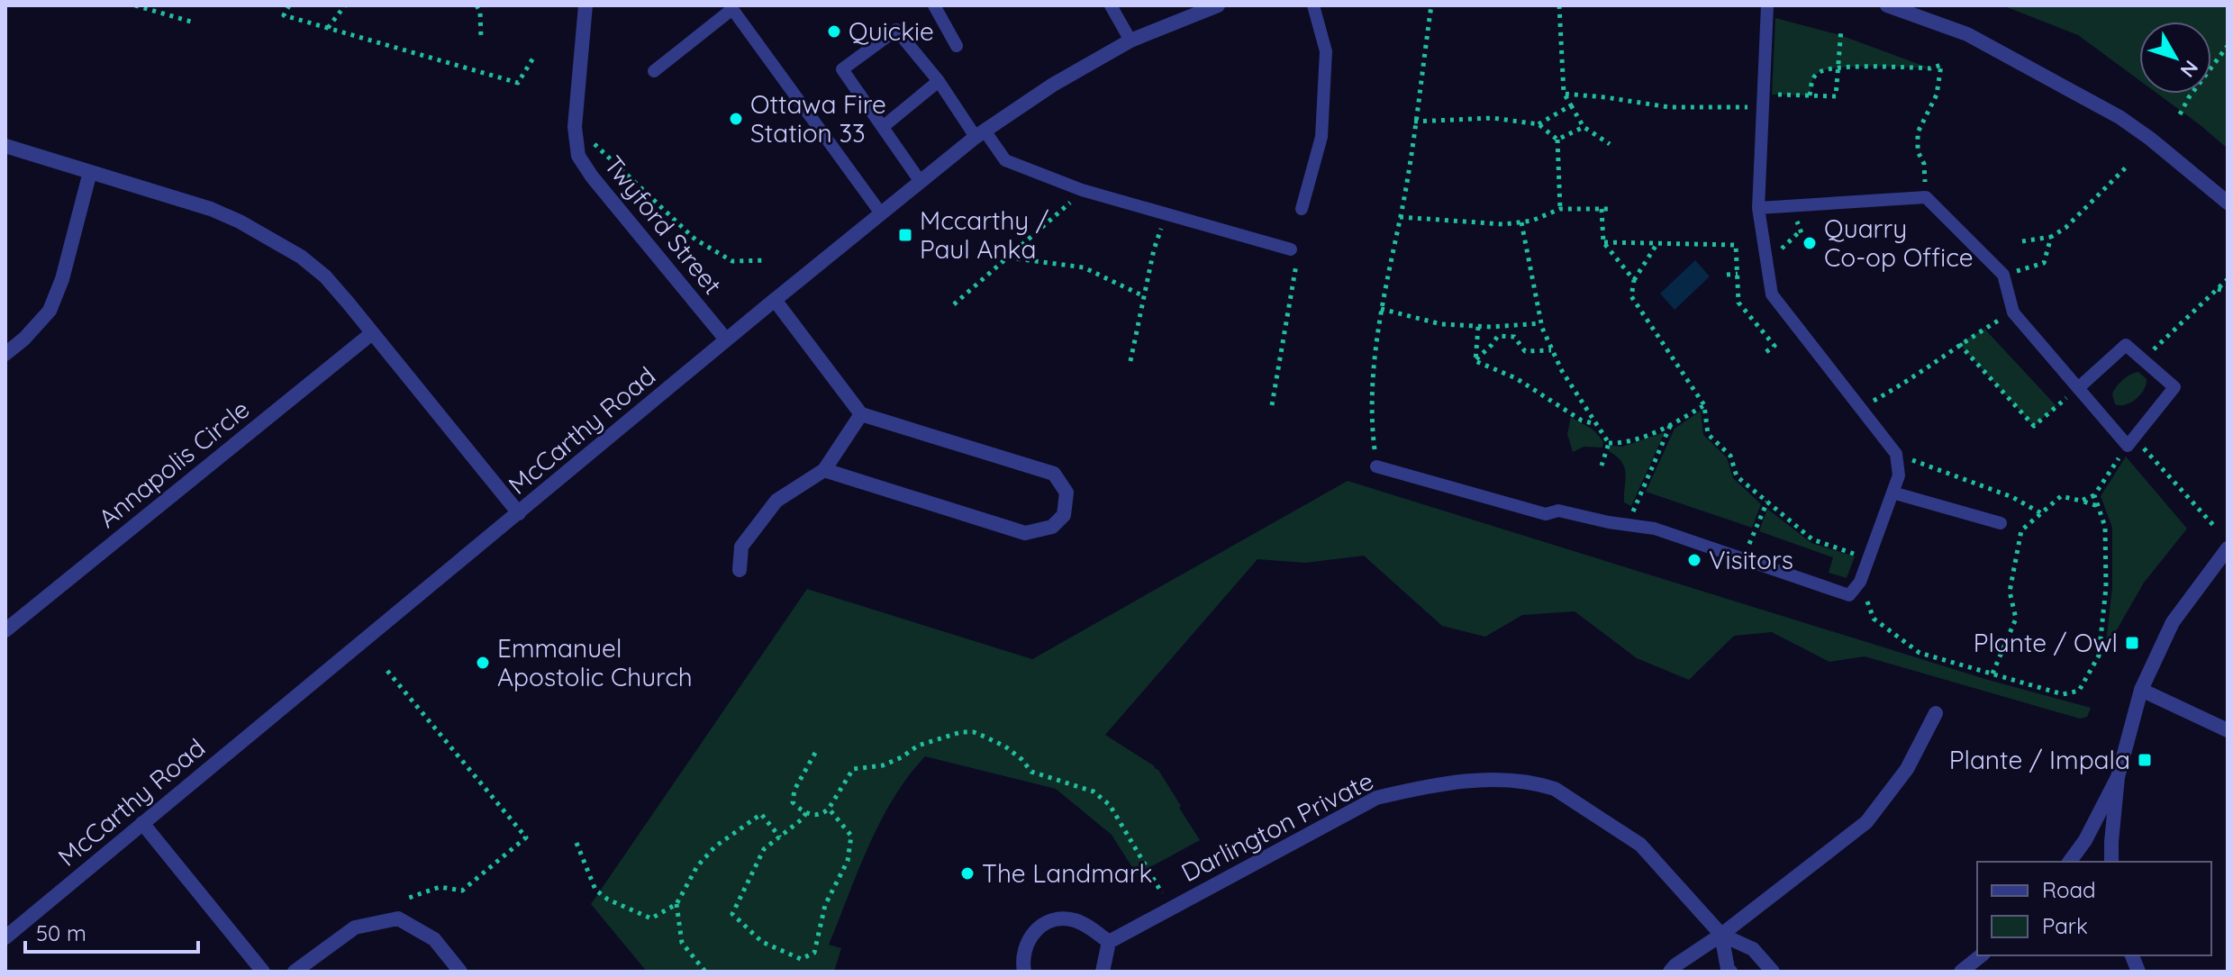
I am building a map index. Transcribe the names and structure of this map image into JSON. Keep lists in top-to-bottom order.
{
  "streets": {
    "street": [
      "Twyford Street",
      "McCarthy Road",
      "Annapolis Circle",
      "Darlington Private"
    ]
  },
  "crossings": [
    ["Twyford Street", "McCarthy Road"]
  ],
  "places": {
    "other": [
      "Quickie",
      "Ottawa Fire Station 33",
      "Quarry Co-op Office",
      "Visitors",
      "Emmanuel Apostolic Church",
      "The Landmark"
    ],
    "transit": ["Mccarthy / Paul Anka", "Plante / Owl", "Plante / Impala"]
  },
  "legend": ["Road", "Park"],
  "scale_bar": "50 m",
  "north": "bottom right"
}
